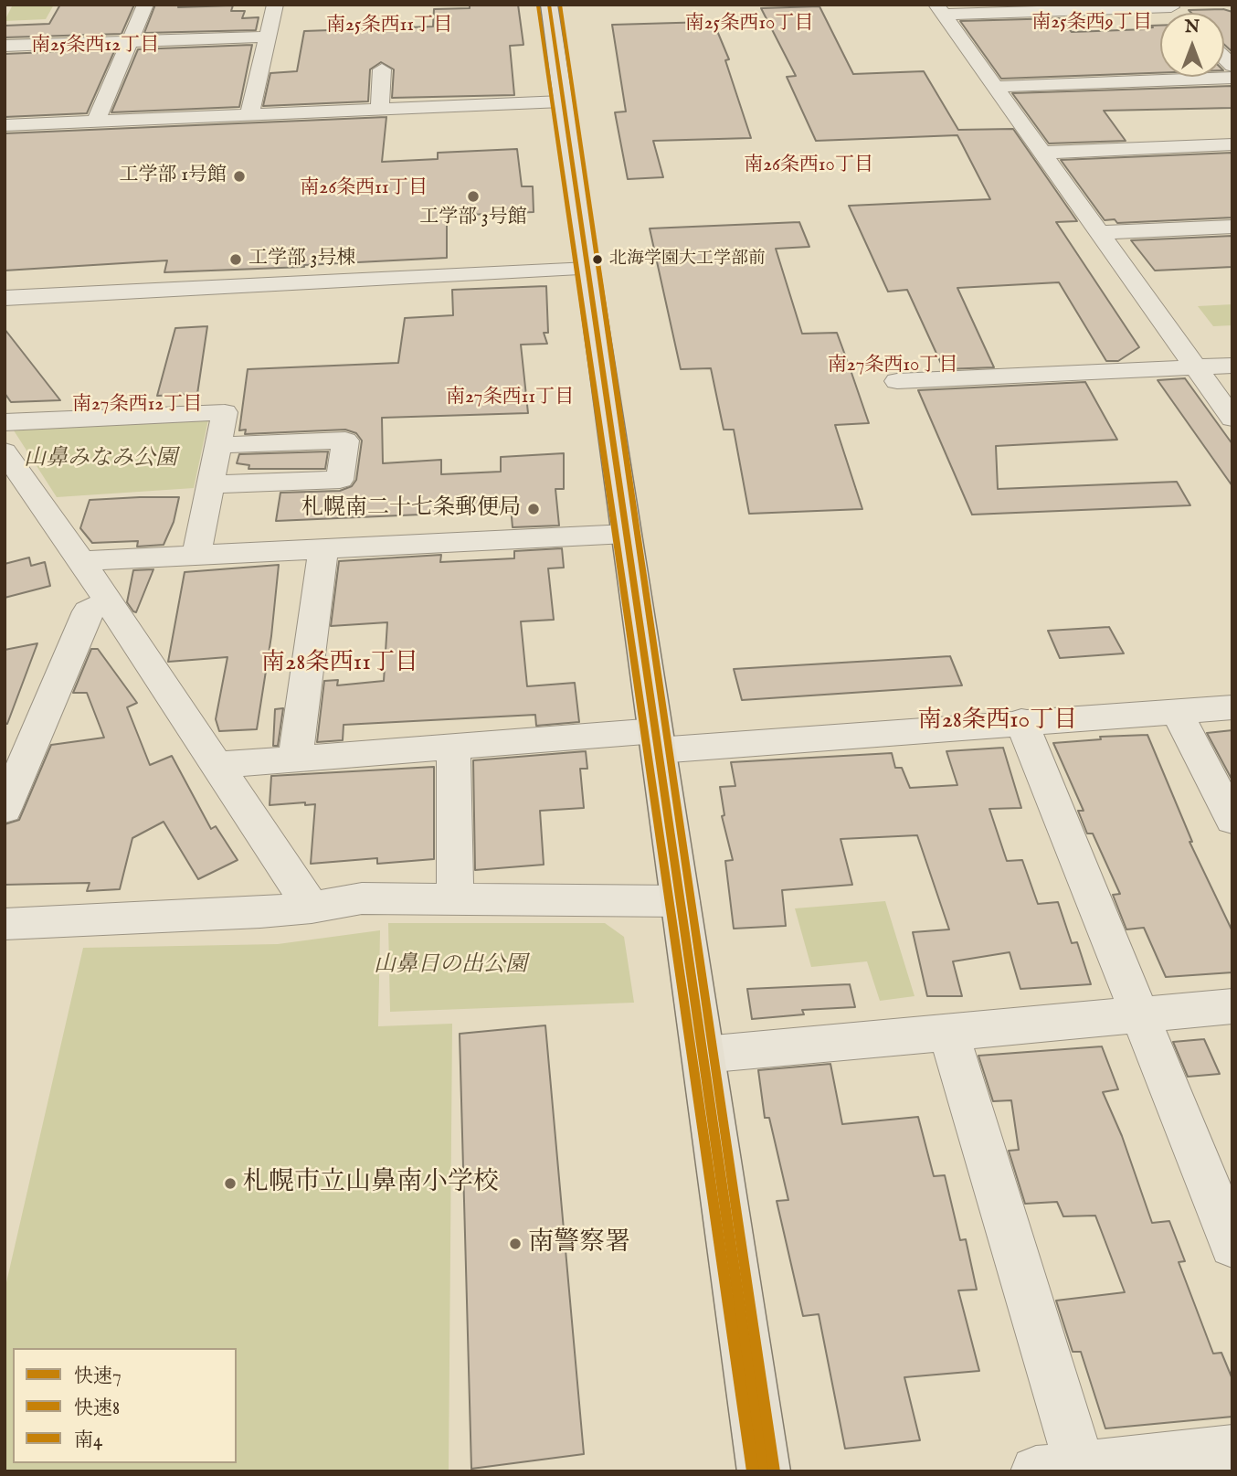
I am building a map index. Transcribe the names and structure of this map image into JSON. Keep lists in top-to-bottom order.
{
  "districts": [
    "南25条西9丁目",
    "南25条西10丁目",
    "南25条西11丁目",
    "南25条西12丁目",
    "南26条西10丁目",
    "南26条西11丁目",
    "南27条西10丁目",
    "南27条西11丁目",
    "南27条西12丁目",
    "南28条西11丁目",
    "南28条西10丁目"
  ],
  "parks": ["山鼻みなみ公園", "山鼻日の出公園"],
  "places": [
    "工学部 1号館",
    "工学部 3号館",
    "工学部 3号棟",
    "北海学園大工学部前",
    "札幌南二十七条郵便局",
    "札幌市立山鼻南小学校",
    "南警察署"
  ],
  "lines": ["transit line 快速7", "transit line 南4", "transit line 快速8"],
  "legend": ["快速7", "快速8", "南4"],
  "north": "top"
}
